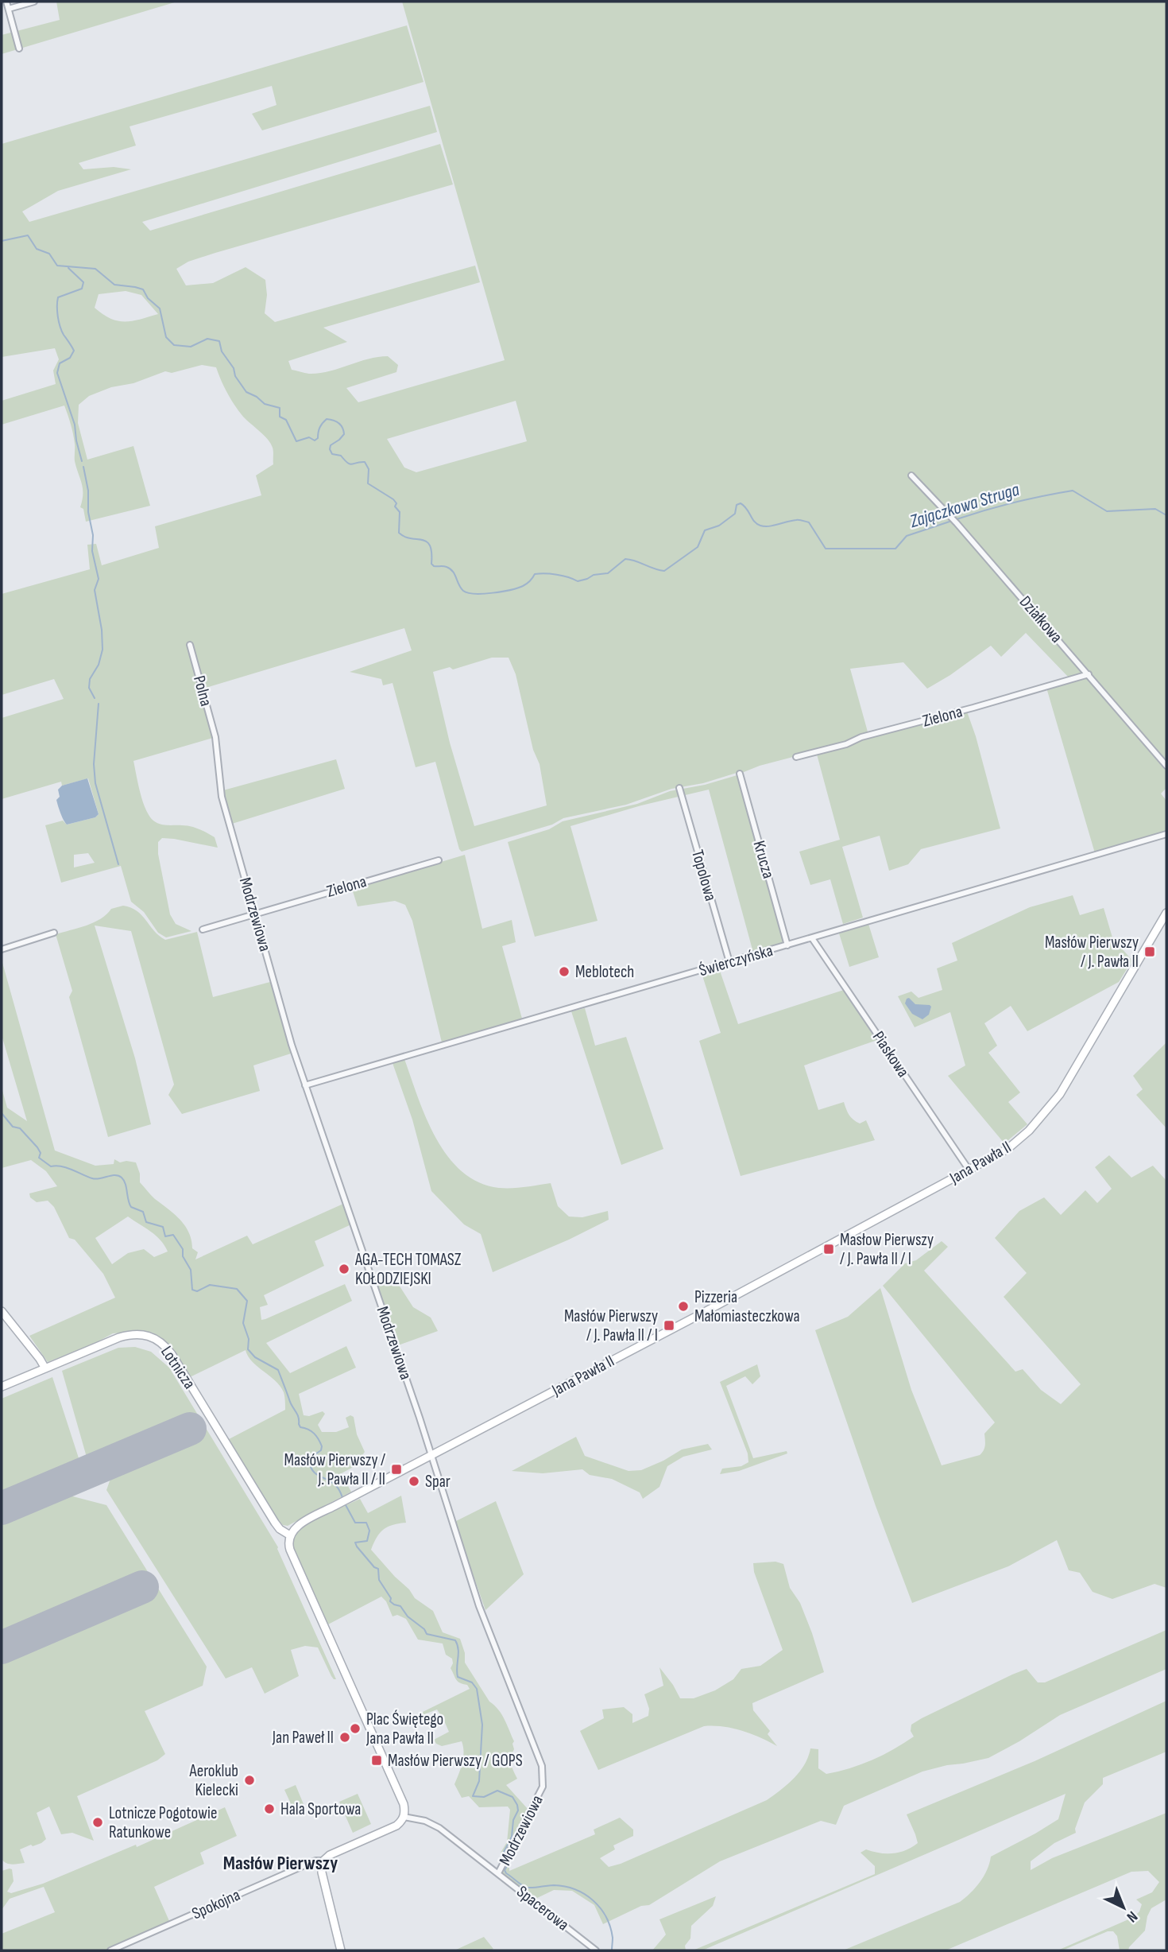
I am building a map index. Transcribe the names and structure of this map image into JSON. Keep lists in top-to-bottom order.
{
  "streets": {
    "main road": ["Jana Pawła II", "Lotnicza"],
    "street": [
      "Działkowa",
      "Polna",
      "Zielona",
      "Krucza",
      "Topolowa",
      "Modrzewiowa",
      "Świerczyńska",
      "Piaskowa",
      "Spokojna",
      "Spacerowa"
    ]
  },
  "crossings": [
    ["Działkowa", "Zielona"],
    ["Polna", "Modrzewiowa"],
    ["Zielona", "Modrzewiowa"],
    ["Krucza", "Świerczyńska"],
    ["Topolowa", "Świerczyńska"],
    ["Modrzewiowa", "Świerczyńska"],
    ["Modrzewiowa", "Jana Pawła II"],
    ["Modrzewiowa", "Spacerowa"],
    ["Świerczyńska", "Piaskowa"],
    ["Piaskowa", "Jana Pawła II"],
    ["Jana Pawła II", "Lotnicza"]
  ],
  "districts": ["Masłów Pierwszy"],
  "water": ["Zajączkowa Struga"],
  "places": {
    "transit": [
      "Masłów Pierwszy / J. Pawła II",
      "Masłow Pierwszy / J. Pawła II / I",
      "Masłów Pierwszy / J. Pawła II / I",
      "Masłów Pierwszy / J. Pawła II / II",
      "Masłów Pierwszy / GOPS"
    ],
    "other": [
      "Meblotech",
      "AGA-TECH TOMASZ KOŁODZIEJSKI",
      "Pizzeria Małomiasteczkowa",
      "Spar",
      "Plac Świętego Jana Pawła II",
      "Jan Paweł II",
      "Aeroklub Kielecki",
      "Hala Sportowa",
      "Lotnicze Pogotowie Ratunkowe"
    ]
  },
  "north": "bottom right"
}
